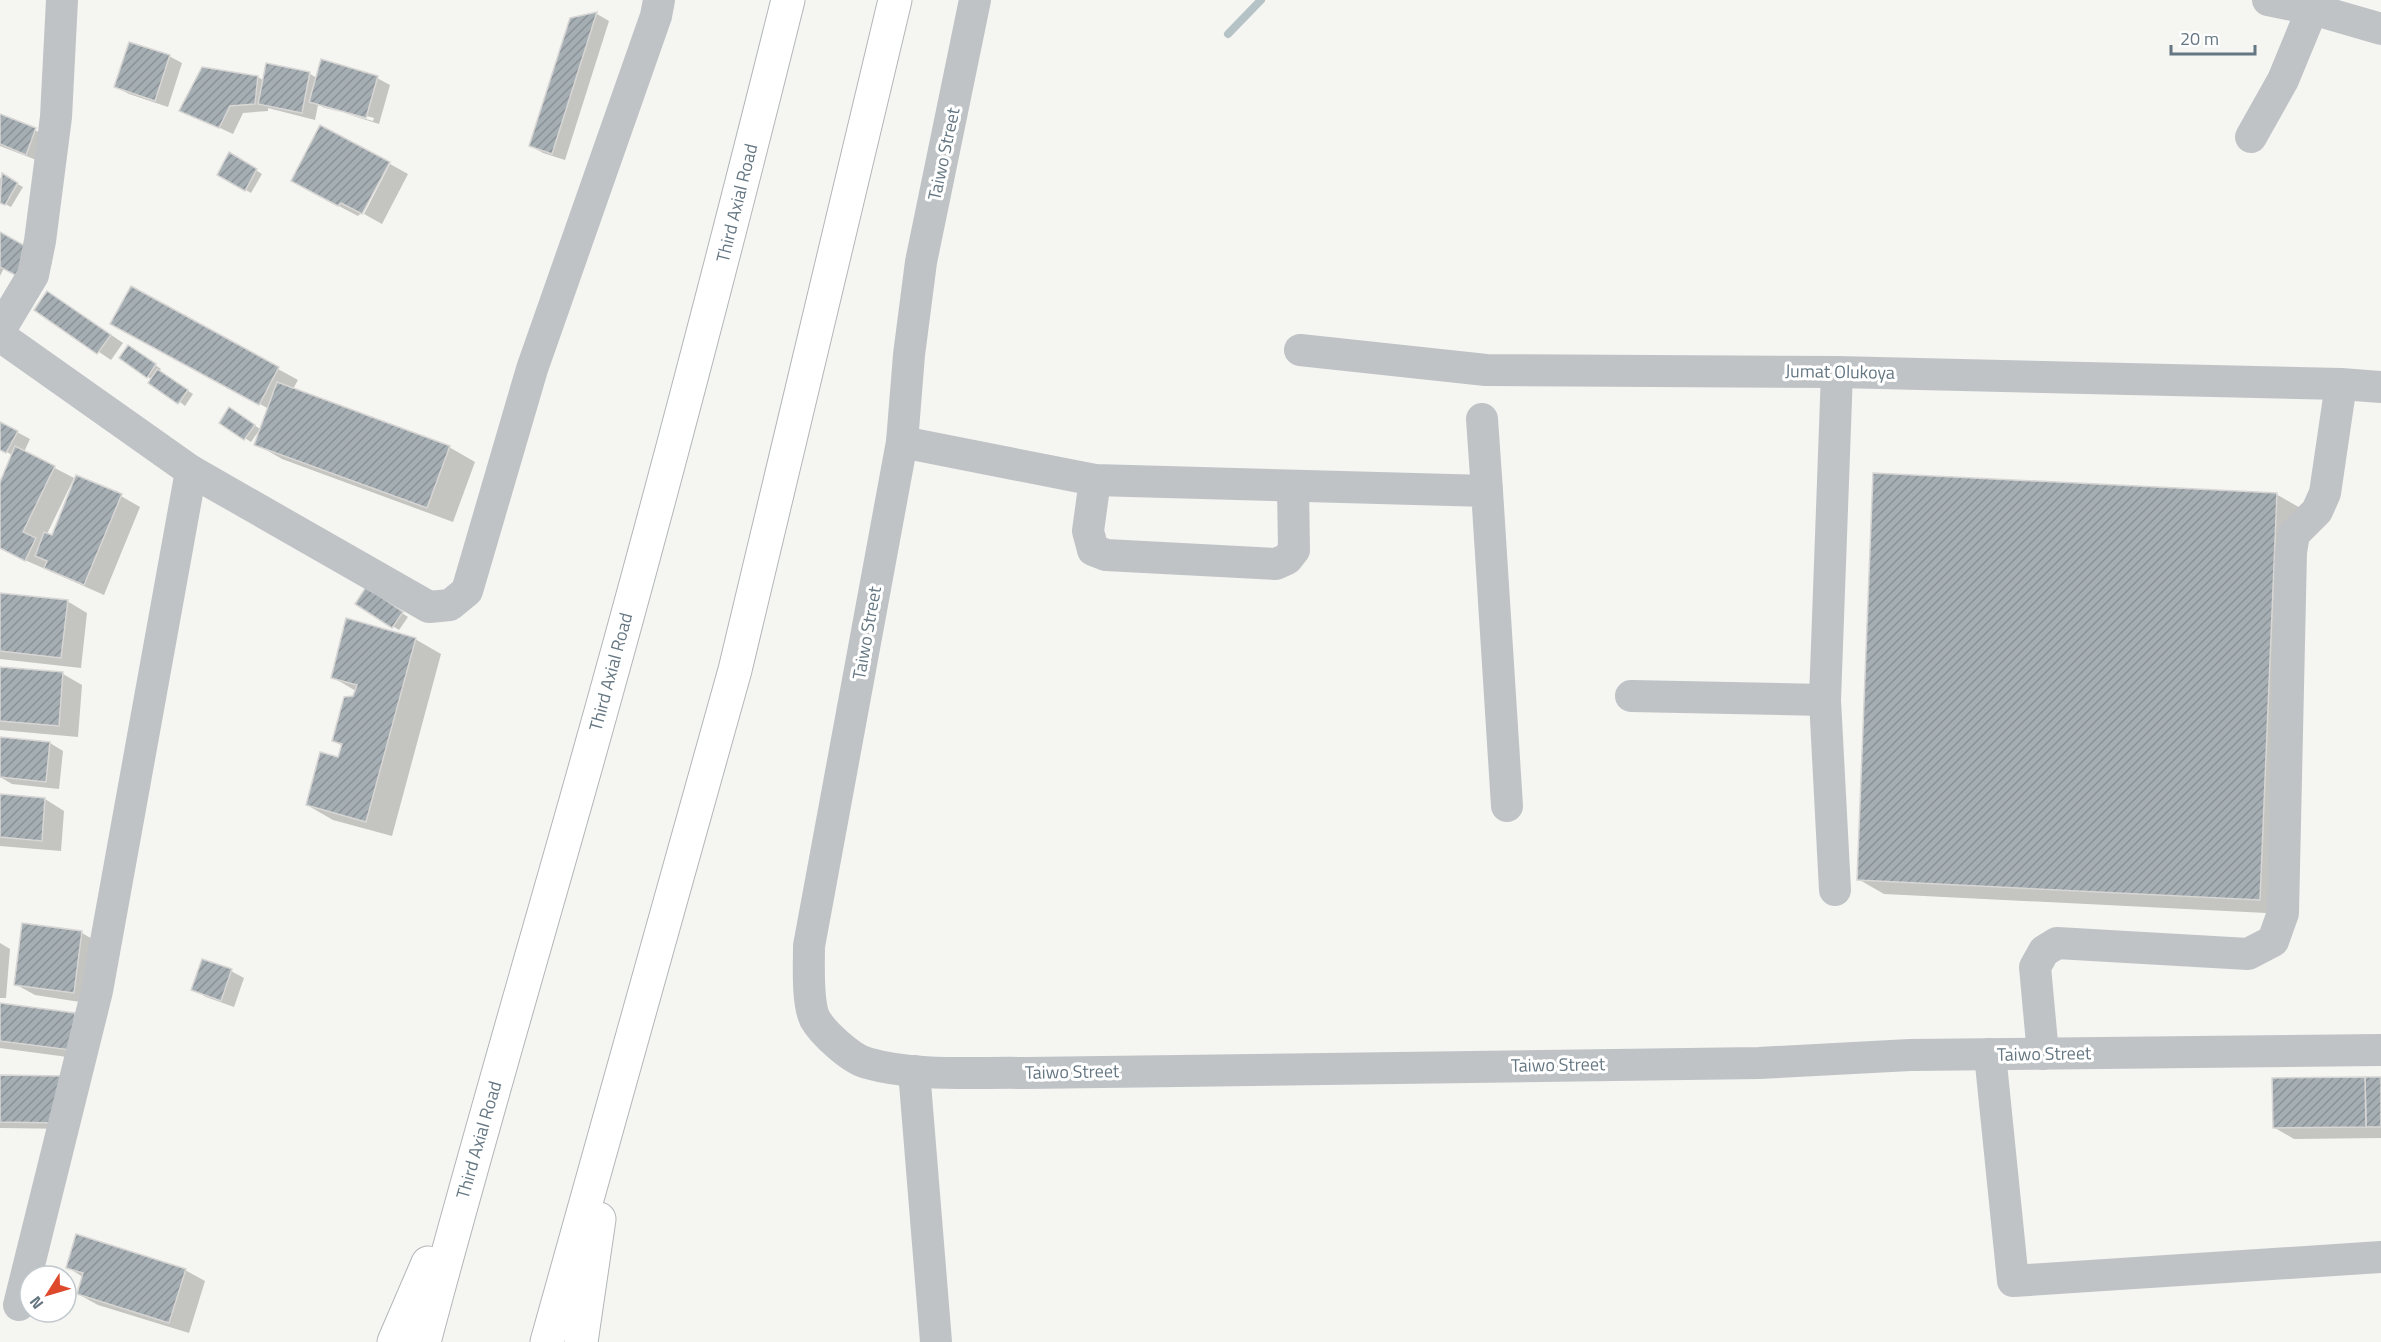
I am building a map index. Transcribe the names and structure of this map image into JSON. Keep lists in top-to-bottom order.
{
  "streets": {
    "highway": ["Third Axial Road"],
    "street": ["Taiwo Street", "Jumat Olukoya"]
  },
  "scale_bar": "20 m",
  "north": "bottom left"
}
